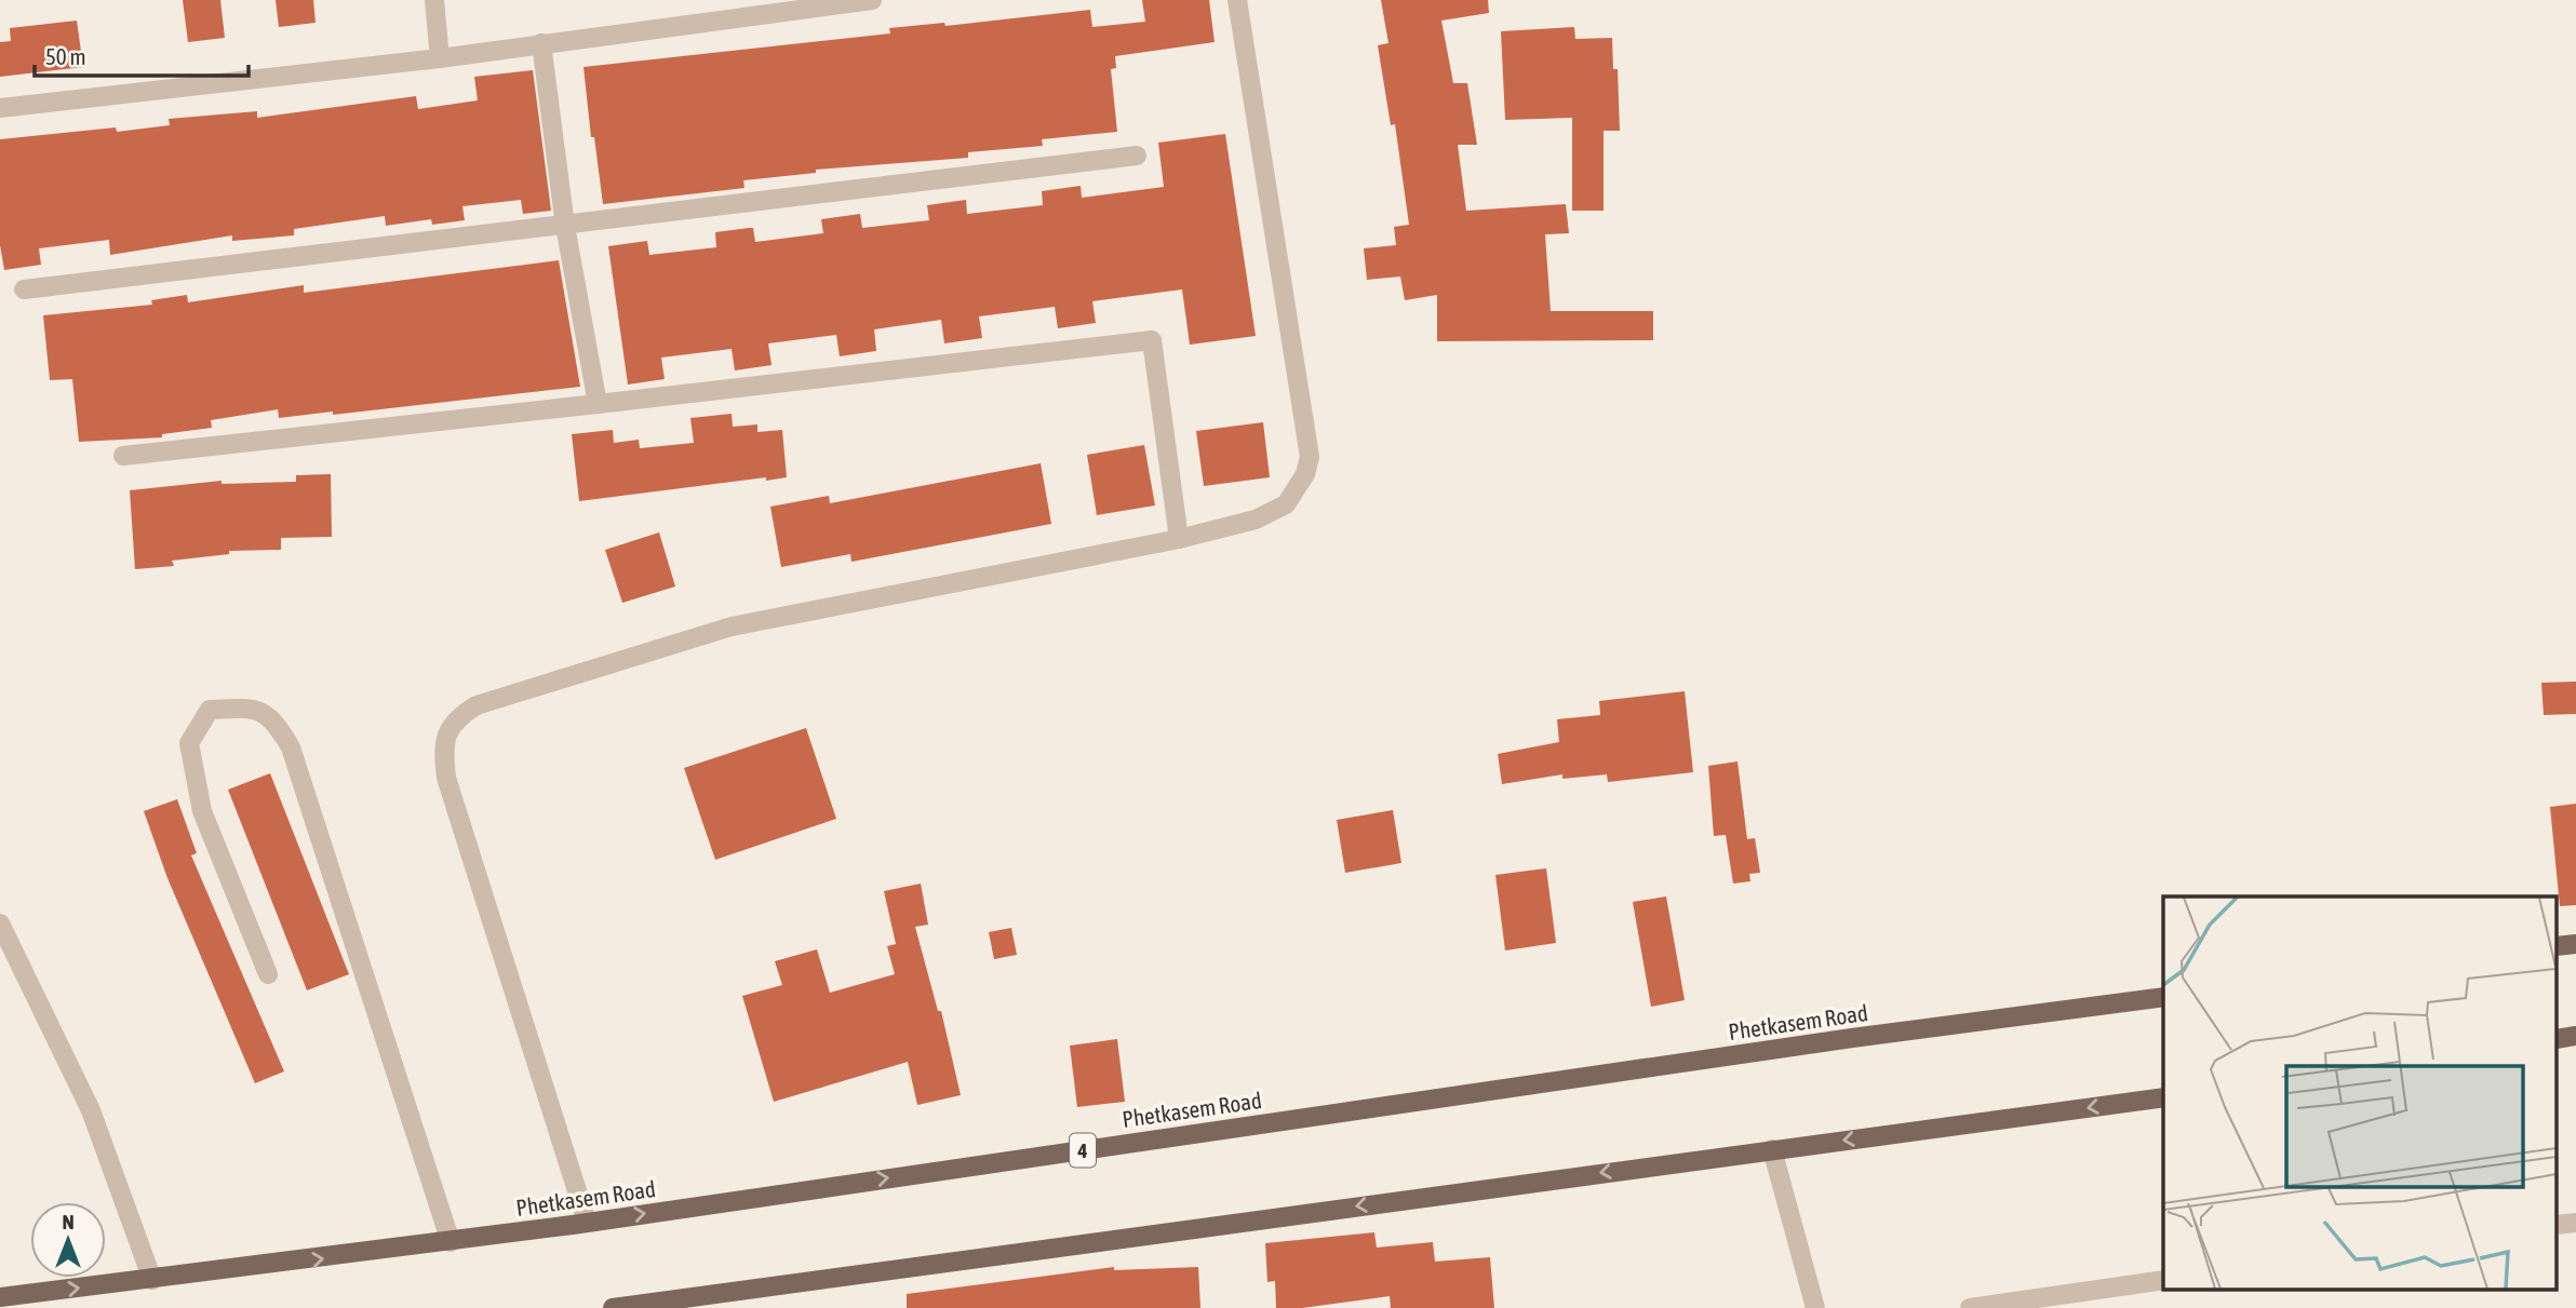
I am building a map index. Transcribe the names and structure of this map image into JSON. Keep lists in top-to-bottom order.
{
  "streets": {
    "main road": ["Phetkasem Road", "4"]
  },
  "scale_bar": "50 m",
  "north": "top"
}
